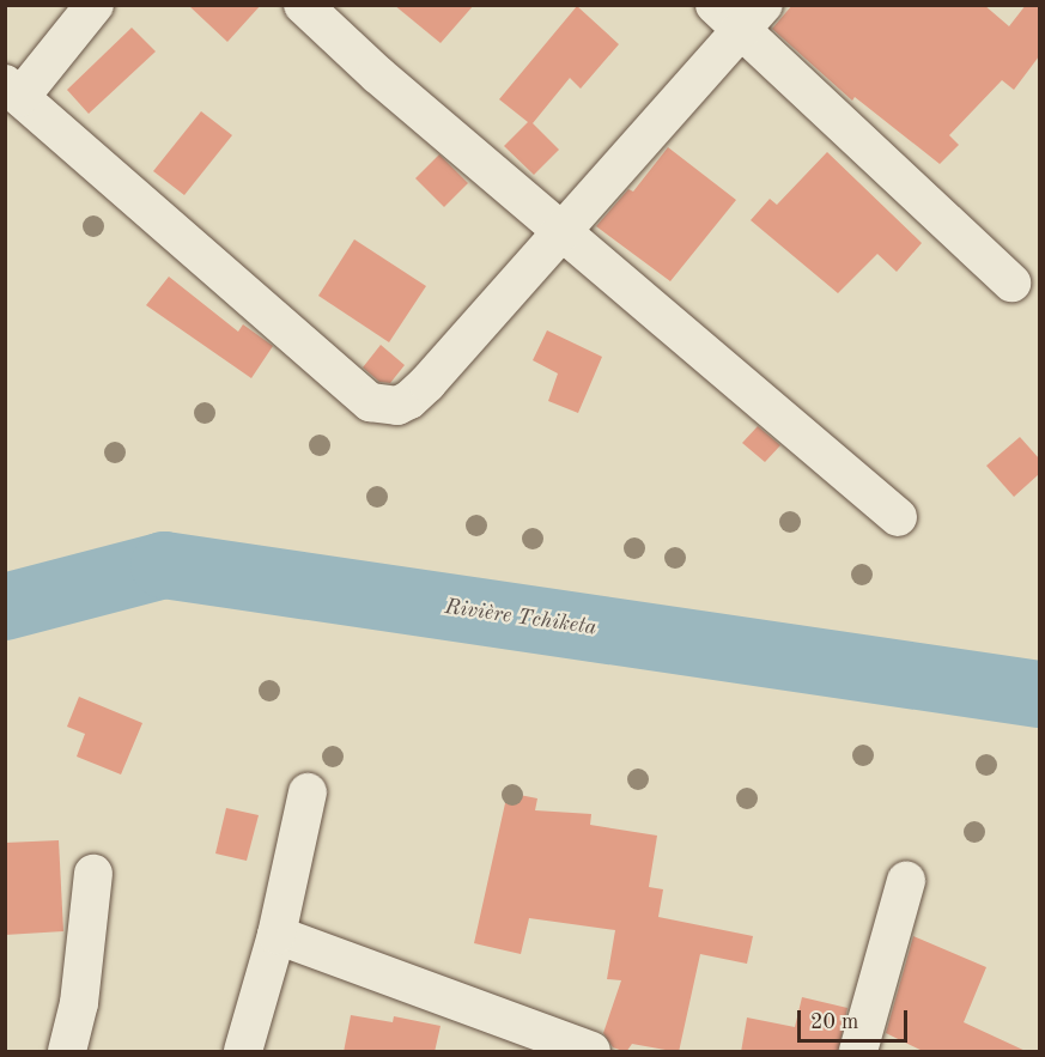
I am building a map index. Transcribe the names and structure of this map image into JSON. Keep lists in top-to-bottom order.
{
  "water": ["Rivière Tchiketa"],
  "scale_bar": "20 m"
}
